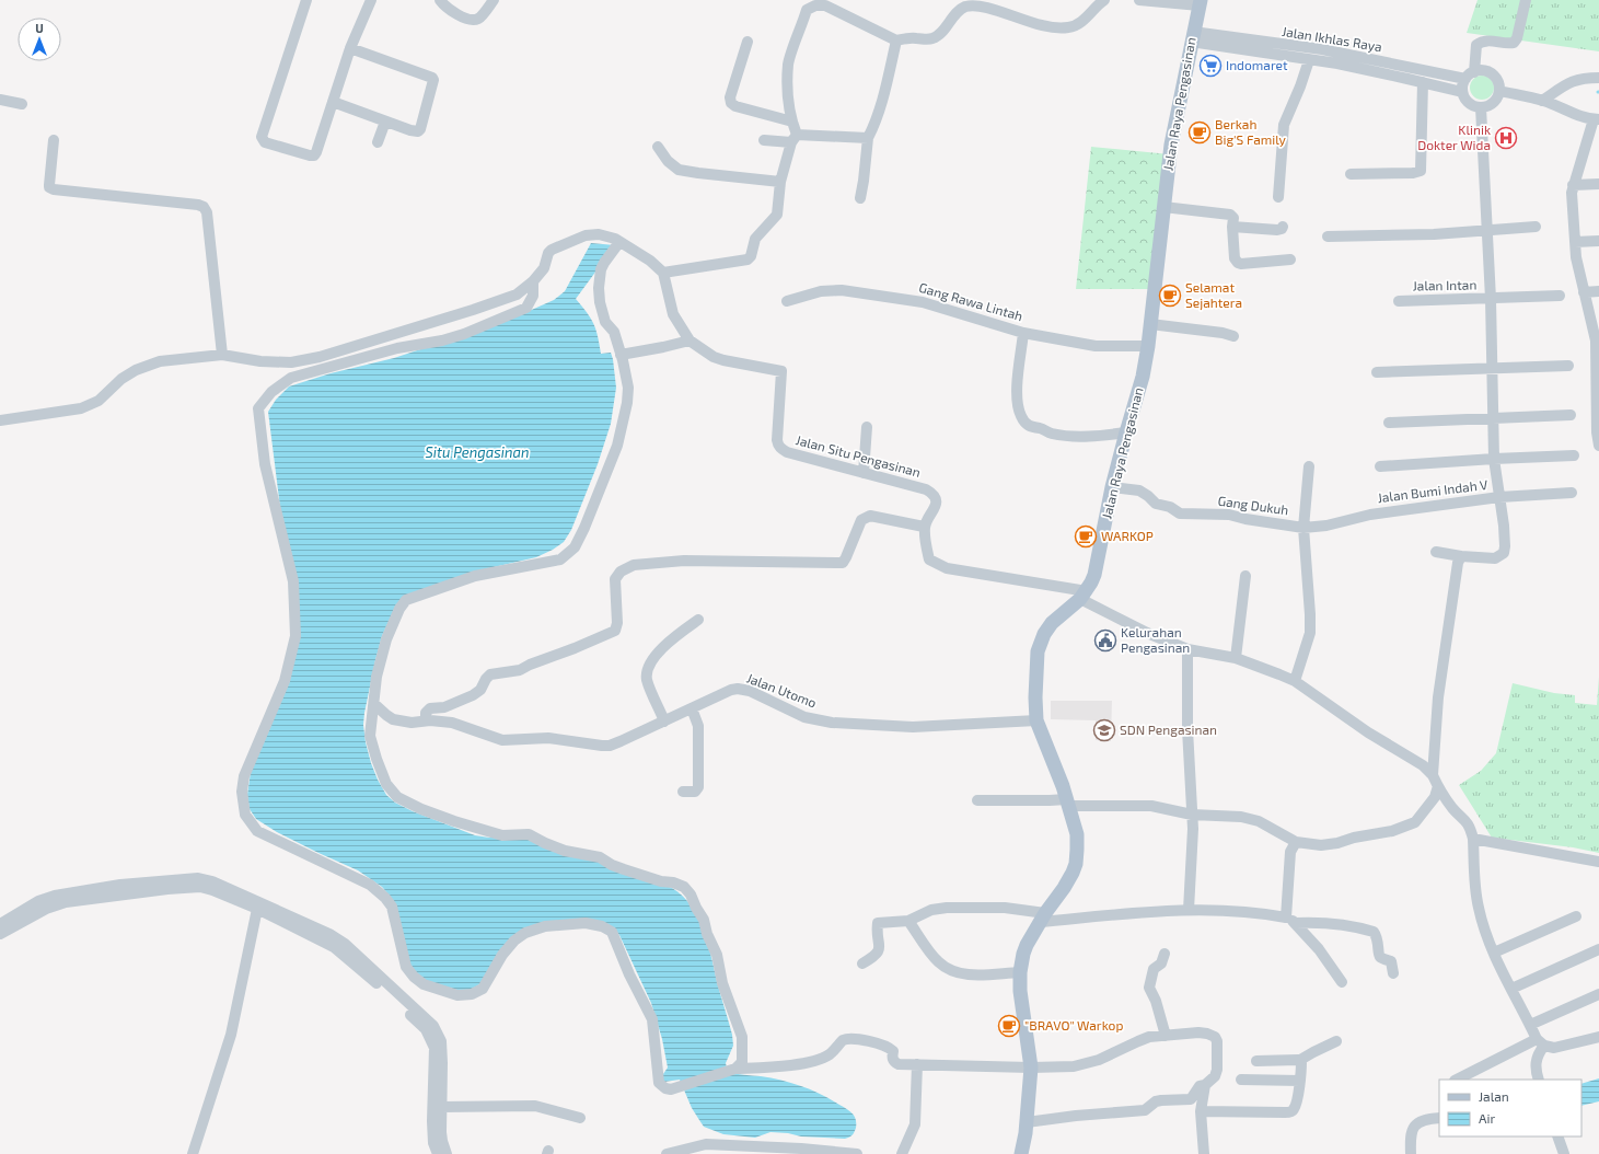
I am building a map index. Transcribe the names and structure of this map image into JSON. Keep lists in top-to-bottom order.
{
  "streets": {
    "main road": ["Jalan Raya Pengasinan"],
    "street": [
      "Jalan Ikhlas Raya",
      "Jalan Intan",
      "Gang Rawa Lintah",
      "Jalan Situ Pengasinan",
      "Jalan Bumi Indah V",
      "Gang Dukuh",
      "Jalan Utomo"
    ]
  },
  "crossings": [
    ["Jalan Ikhlas Raya", "Jalan Raya Pengasinan"],
    ["Jalan Raya Pengasinan", "Gang Rawa Lintah"],
    ["Jalan Raya Pengasinan", "Gang Dukuh"],
    ["Jalan Raya Pengasinan", "Jalan Utomo"],
    ["Jalan Bumi Indah V", "Gang Dukuh"]
  ],
  "water": ["Situ Pengasinan"],
  "places": {
    "supermarket": ["Indomaret"],
    "cafe": [
      "Berkah Big'S Family",
      "Selamat Sejahtera",
      "WARKOP",
      "\"BRAVO\" Warkop"
    ],
    "hospital": ["Klinik Dokter Wida"],
    "public building": ["Kelurahan Pengasinan"],
    "school or university": ["SDN Pengasinan"]
  },
  "legend": ["Jalan", "Air"],
  "north": "top"
}
